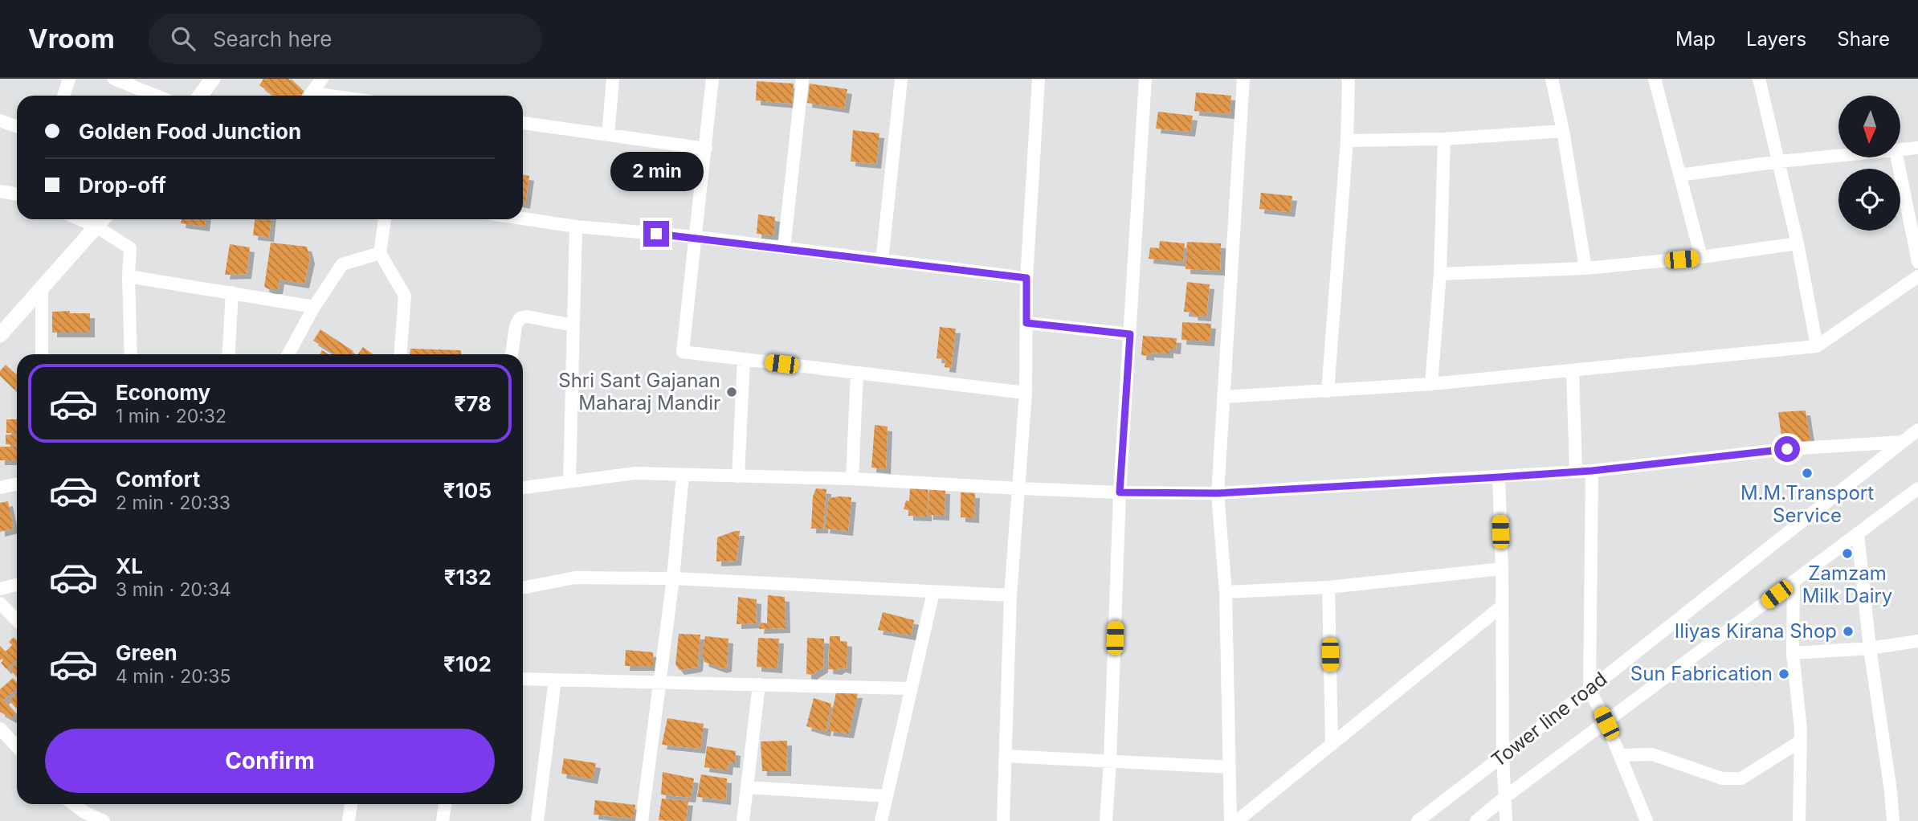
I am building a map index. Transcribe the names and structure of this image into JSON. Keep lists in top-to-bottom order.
{
  "streets": {
    "street": ["Tower line road"]
  },
  "places": [
    "Shri Sant Gajanan Maharaj Mandir",
    "M.M.Transport Service",
    "Zamzam Milk Dairy",
    "Iliyas Kirana Shop",
    "Sun Fabrication"
  ],
  "north": "bottom",
  "page": {
    "header": "Vroom",
    "search": "Search here",
    "nav": ["Map", "Layers", "Share"],
    "banner": ["Golden Food Junction", "Drop-off"],
    "bubble": "2 min",
    "list": [
      {
        "name": "Economy",
        "note": "1 min · 20:32",
        "value": "₹78"
      },
      {
        "name": "Comfort",
        "note": "2 min · 20:33",
        "value": "₹105"
      },
      {
        "name": "XL",
        "note": "3 min · 20:34",
        "value": "₹132"
      },
      {
        "name": "Green",
        "note": "4 min · 20:35",
        "value": "₹102"
      }
    ],
    "buttons": "Confirm"
  }
}
